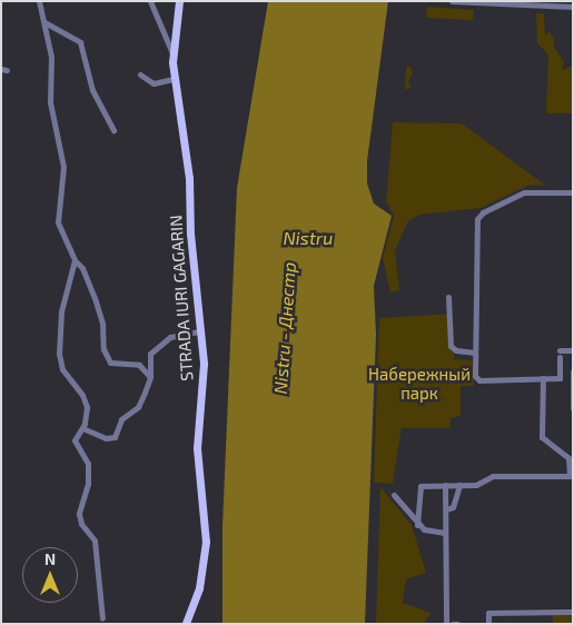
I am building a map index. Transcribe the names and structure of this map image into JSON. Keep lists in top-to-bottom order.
{
  "streets": {
    "main road": ["STRADA IURI GAGARIN"]
  },
  "water": ["Nistru", "Nistru - Днестр"],
  "parks": ["Набережный парк"],
  "north": "top"
}
